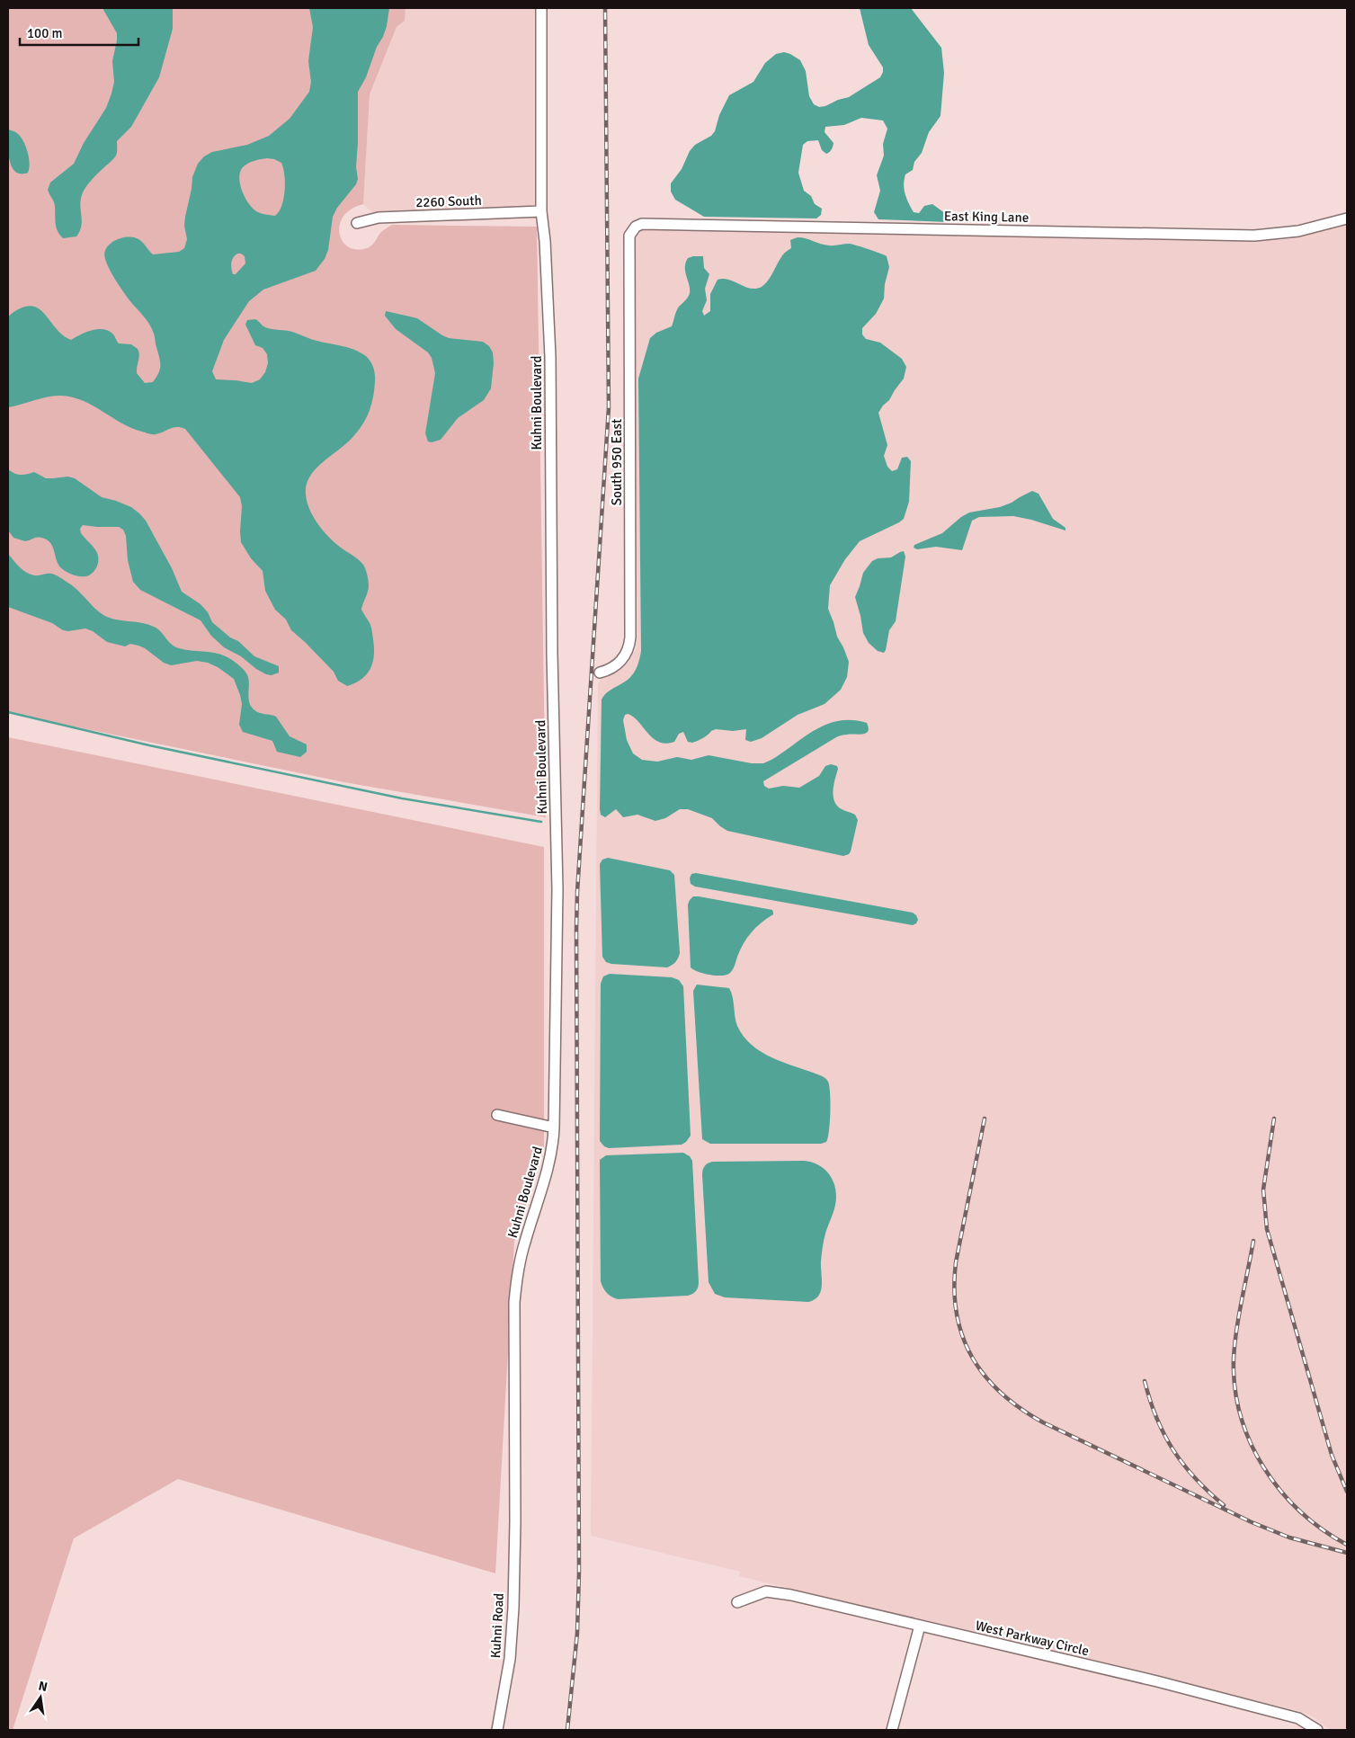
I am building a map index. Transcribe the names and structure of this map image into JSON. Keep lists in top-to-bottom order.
{
  "streets": {
    "street": [
      "2260 South",
      "East King Lane",
      "Kuhni Boulevard",
      "South 950 East",
      "Kuhni Road",
      "West Parkway Circle"
    ]
  },
  "crossings": [
    ["2260 South", "Kuhni Boulevard"],
    ["East King Lane", "South 950 East"],
    ["Kuhni Boulevard", "Kuhni Road"]
  ],
  "scale_bar": "100 m",
  "north": "top"
}
